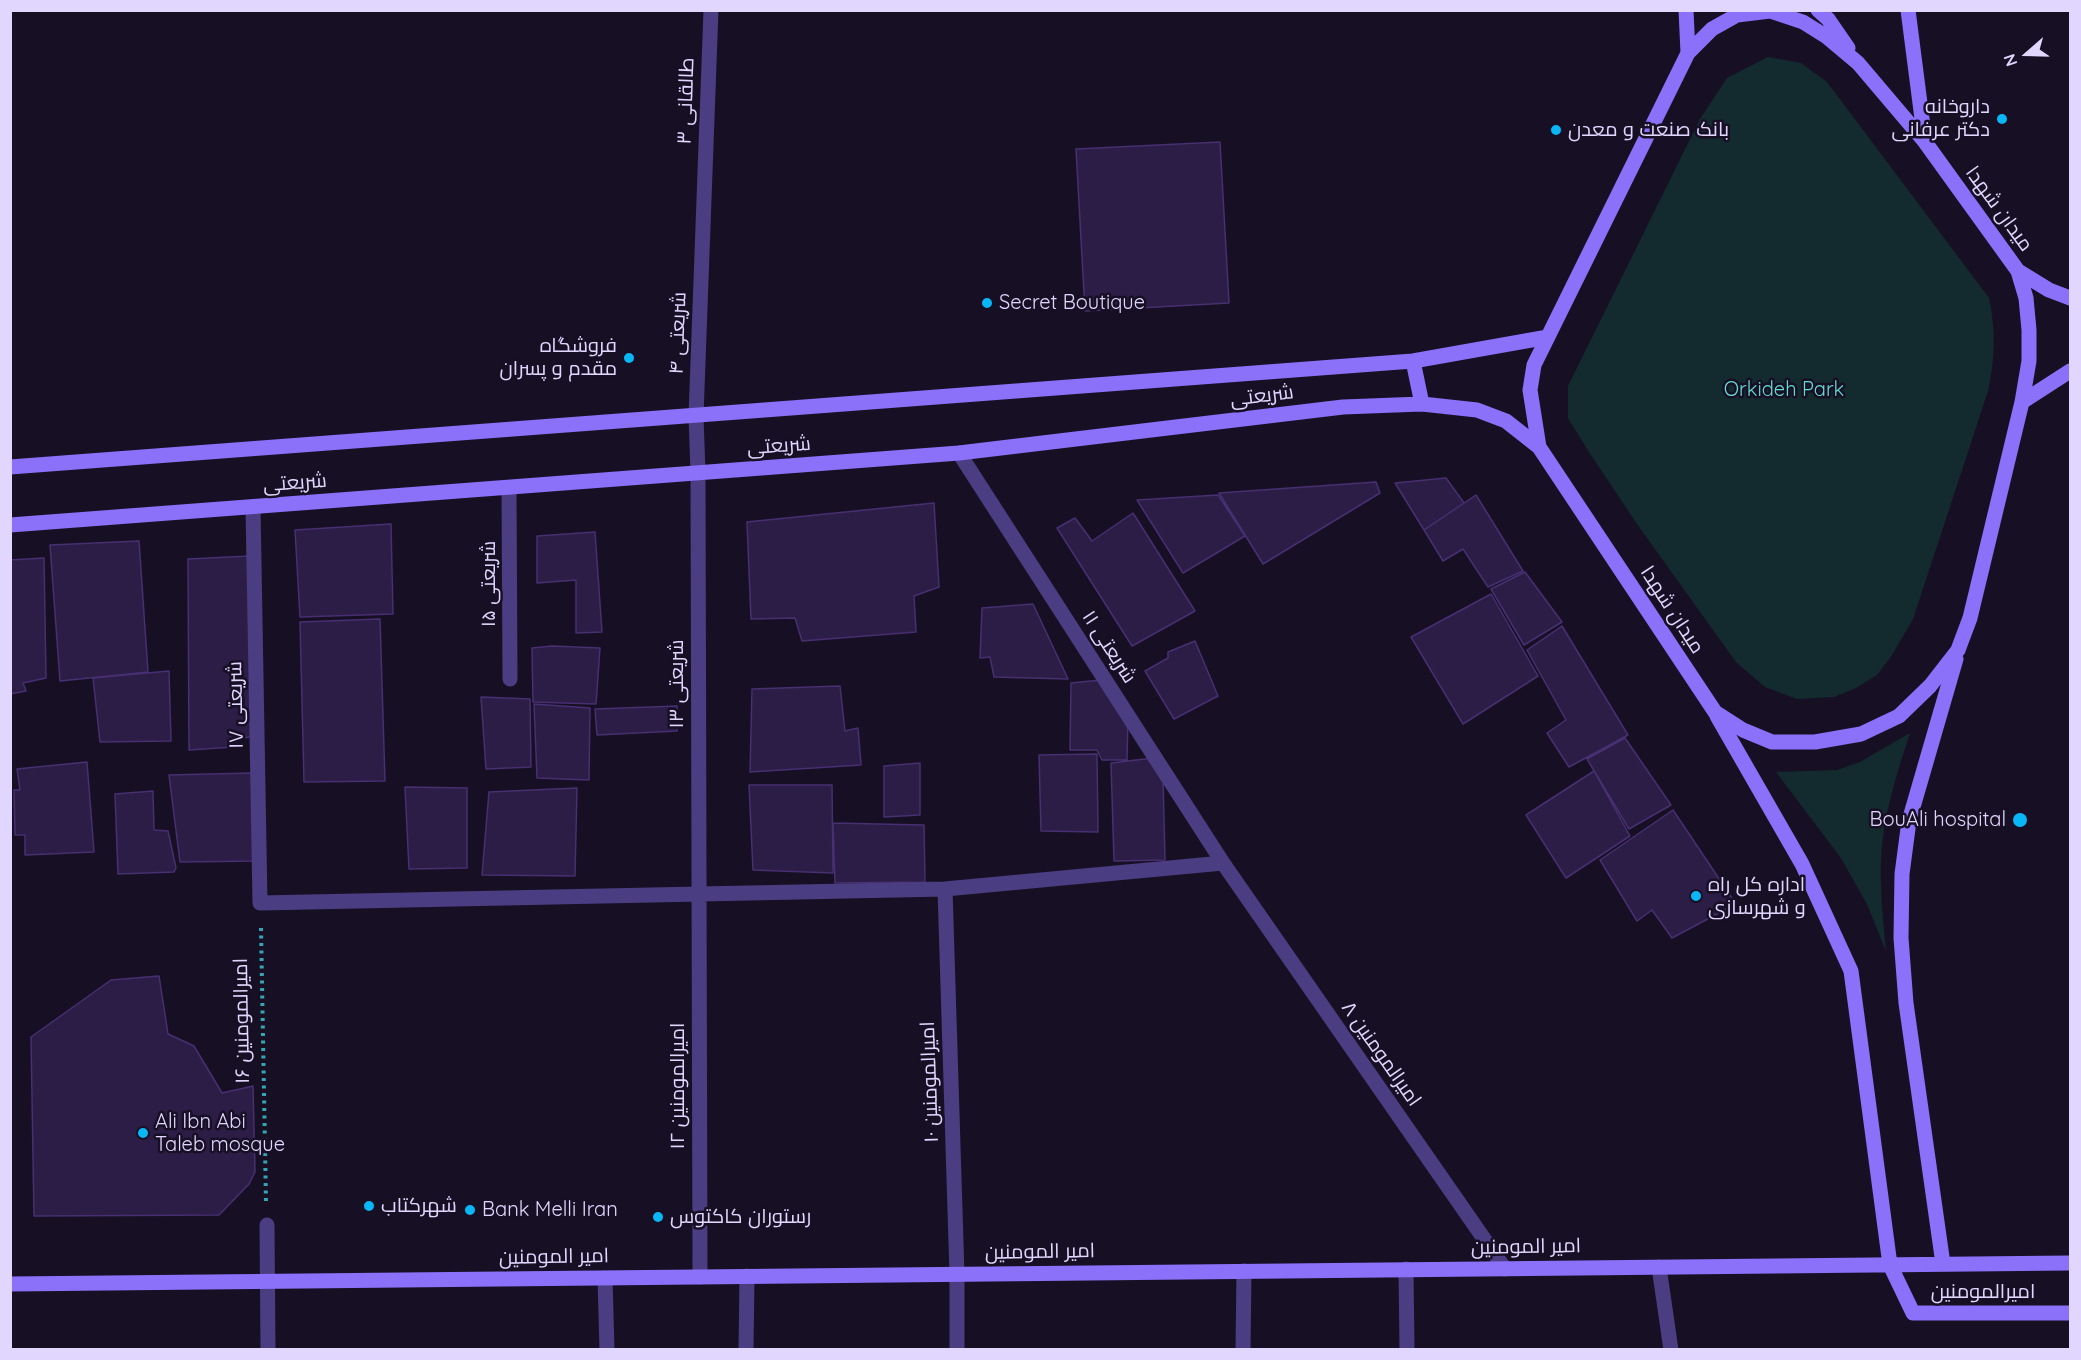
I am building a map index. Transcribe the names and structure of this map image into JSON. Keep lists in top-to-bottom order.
{
  "streets": {
    "main road": [
      "میدان شهدا",
      "شریعتی",
      "امیر المومنین",
      "امیرالمومنین"
    ],
    "street": [
      "طالقانی ۳",
      "شریعتی ۴",
      "شریعتی ۱۵",
      "شریعتی ۱۱",
      "شریعتی ۱۳",
      "شریعتی ۱۷",
      "امیرالمومنین ۸",
      "امیرالمومنین ۱۰",
      "امیرالمومنین ۱۲"
    ],
    "path": ["امیرالمومنین ۱۶"]
  },
  "crossings": [
    ["طالقانی ۳", "شریعتی ۴"],
    ["میدان شهدا", "شریعتی"],
    ["شریعتی ۴", "شریعتی"],
    ["شریعتی ۴", "شریعتی ۱۳"],
    ["شریعتی", "شریعتی ۱۵"],
    ["شریعتی", "شریعتی ۱۱"],
    ["شریعتی", "شریعتی ۱۳"],
    ["شریعتی", "شریعتی ۱۷"],
    ["شریعتی ۱۱", "امیرالمومنین ۸"],
    ["شریعتی ۱۳", "امیرالمومنین ۱۲"],
    ["شریعتی ۱۷", "امیرالمومنین ۱۶"],
    ["امیرالمومنین ۸", "امیر المومنین"],
    ["امیرالمومنین ۱۰", "امیر المومنین"],
    ["امیرالمومنین ۱۲", "امیر المومنین"],
    ["امیر المومنین", "امیرالمومنین"]
  ],
  "parks": ["Orkideh Park"],
  "places": [
    "داروخانه دکتر عرفانی",
    "بانک صنعت و معدن",
    "Secret Boutique",
    "فروشگاه مقدم و پسران",
    "BouAli hospital",
    "اداره کل راه و شهرسازی",
    "Ali Ibn Abi Taleb mosque",
    "شهرکتاب",
    "Bank Melli Iran",
    "رستوران کاکتوس"
  ],
  "north": "left"
}
